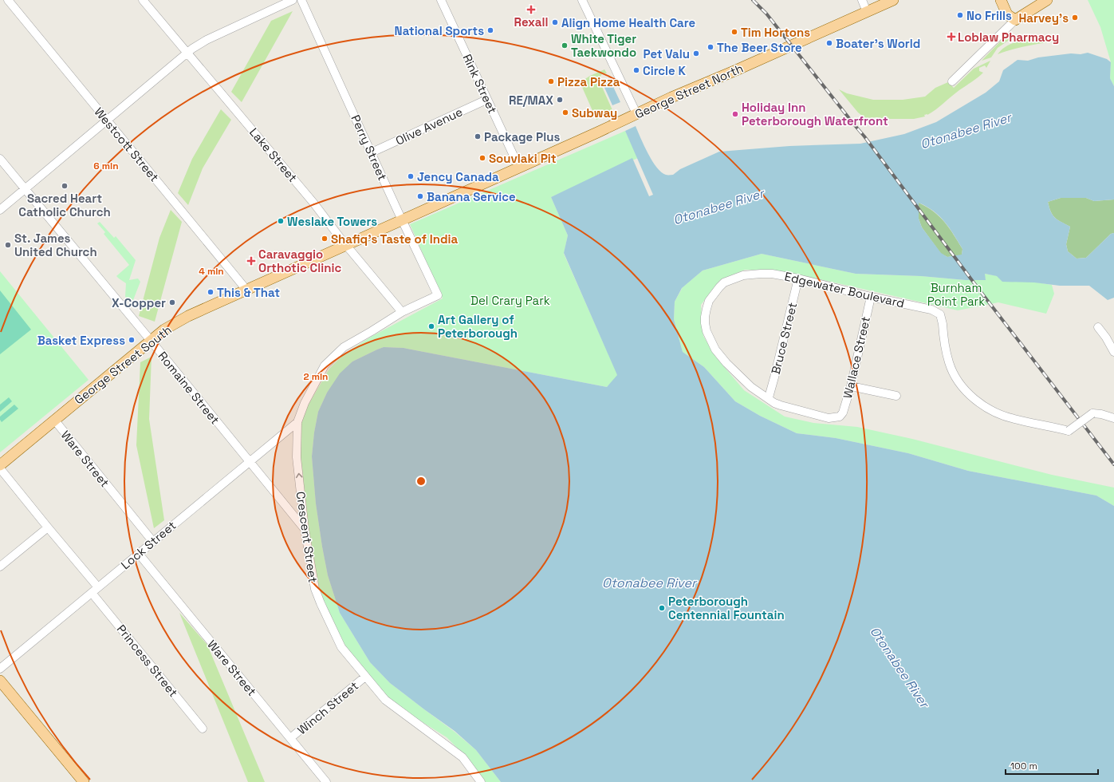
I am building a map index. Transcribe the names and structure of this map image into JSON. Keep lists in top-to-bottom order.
{
  "streets": {
    "main road": ["George Street North", "George Street South"],
    "street": [
      "Rink Street",
      "Olive Avenue",
      "Westcott Street",
      "Perry Street",
      "Lake Street",
      "Edgewater Boulevard",
      "Bruce Street",
      "Wallace Street",
      "Romaine Street",
      "Ware Street",
      "Crescent Street",
      "Lock Street",
      "Princess Street",
      "Winch Street"
    ]
  },
  "crossings": [
    ["Rink Street", "George Street North"],
    ["Rink Street", "Olive Avenue"],
    ["George Street North", "Perry Street"],
    ["George Street North", "Lake Street"],
    ["George Street North", "George Street South"],
    ["Olive Avenue", "Perry Street"],
    ["Westcott Street", "George Street South"],
    ["Perry Street", "Crescent Street"],
    ["Lake Street", "George Street South"],
    ["Lake Street", "Crescent Street"],
    ["Edgewater Boulevard", "Bruce Street"],
    ["Edgewater Boulevard", "Wallace Street"],
    ["George Street South", "Romaine Street"],
    ["George Street South", "Ware Street"],
    ["Romaine Street", "Crescent Street"],
    ["Romaine Street", "Lock Street"],
    ["Ware Street", "Lock Street"],
    ["Ware Street", "Winch Street"],
    ["Crescent Street", "Lock Street"],
    ["Crescent Street", "Winch Street"],
    ["Lock Street", "Princess Street"]
  ],
  "water": ["Otonabee River"],
  "parks": ["Burnham Point Park", "Del Crary Park"],
  "places": {
    "health": ["Rexall", "Loblaw Pharmacy", "Caravaggio Orthotic Clinic"],
    "other": [
      "No Frills",
      "Harvey's",
      "Align Home Health Care",
      "National Sports",
      "Tim Hortons",
      "Boater's World",
      "White Tiger Taekwondo",
      "The Beer Store",
      "Pet Valu",
      "Circle K",
      "Pizza Pizza",
      "RE/MAX",
      "Subway",
      "Holiday Inn Peterborough Waterfront",
      "Package Plus",
      "Souvlaki Pit",
      "Jency Canada",
      "Sacred Heart Catholic Church",
      "Banana Service",
      "Weslake Towers",
      "Shafiq's Taste of India",
      "St. James United Church",
      "This & That",
      "X-Copper",
      "Art Gallery of Peterborough",
      "Basket Express",
      "Peterborough Centennial Fountain"
    ]
  },
  "scale_bar": "100 m",
  "rings": ["6 min", "4 min", "2 min"]
}
